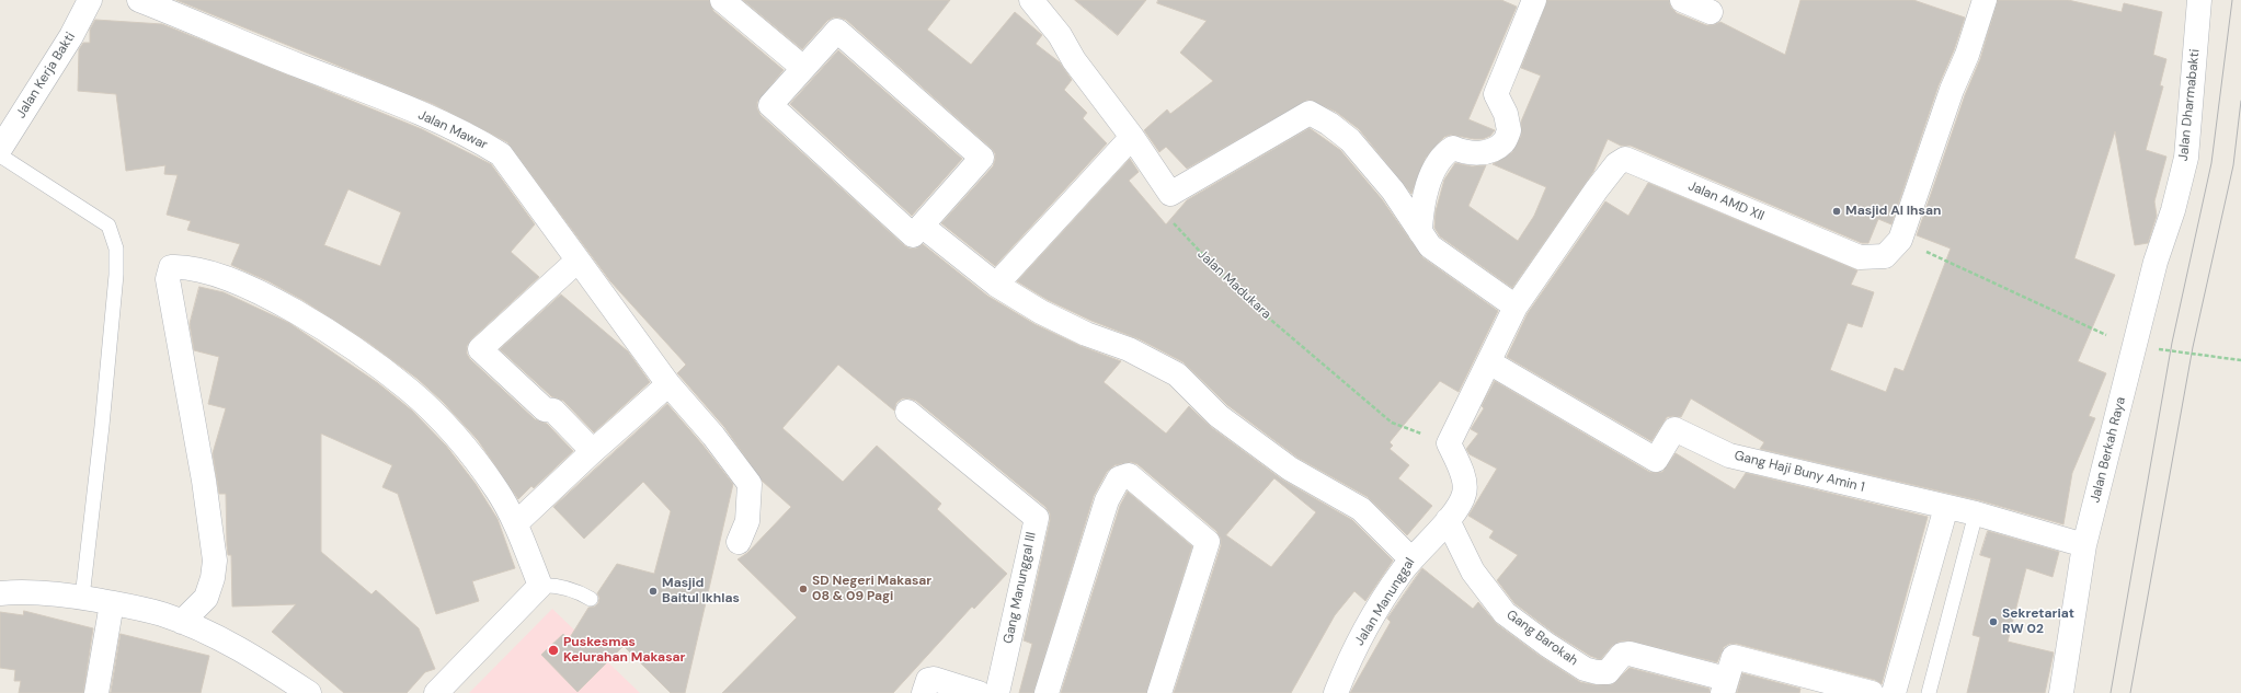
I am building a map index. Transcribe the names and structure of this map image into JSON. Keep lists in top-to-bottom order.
{
  "streets": {
    "street": [
      "Jalan Kerja Bakti",
      "Jalan Dharmabakti",
      "Jalan Mawar",
      "Jalan AMD XII",
      "Jalan Berkah Raya",
      "Gang Haji Buny Amin 1",
      "Gang Manunggal III",
      "Jalan Manunggal",
      "Gang Barokah"
    ],
    "path": ["Jalan Madukara"]
  },
  "crossings": [
    ["Jalan Dharmabakti", "Jalan Berkah Raya"],
    ["Jalan AMD XII", "Jalan Madukara"],
    ["Jalan AMD XII", "Gang Haji Buny Amin 1"],
    ["Jalan Manunggal", "Gang Barokah"]
  ],
  "places": [
    "Masjid Al Ihsan",
    "SD Negeri Makasar 08 & 09 Pagi",
    "Masjid Baitul Ikhlas",
    "Sekretariat RW 02",
    "Puskesmas Kelurahan Makasar"
  ]
}
